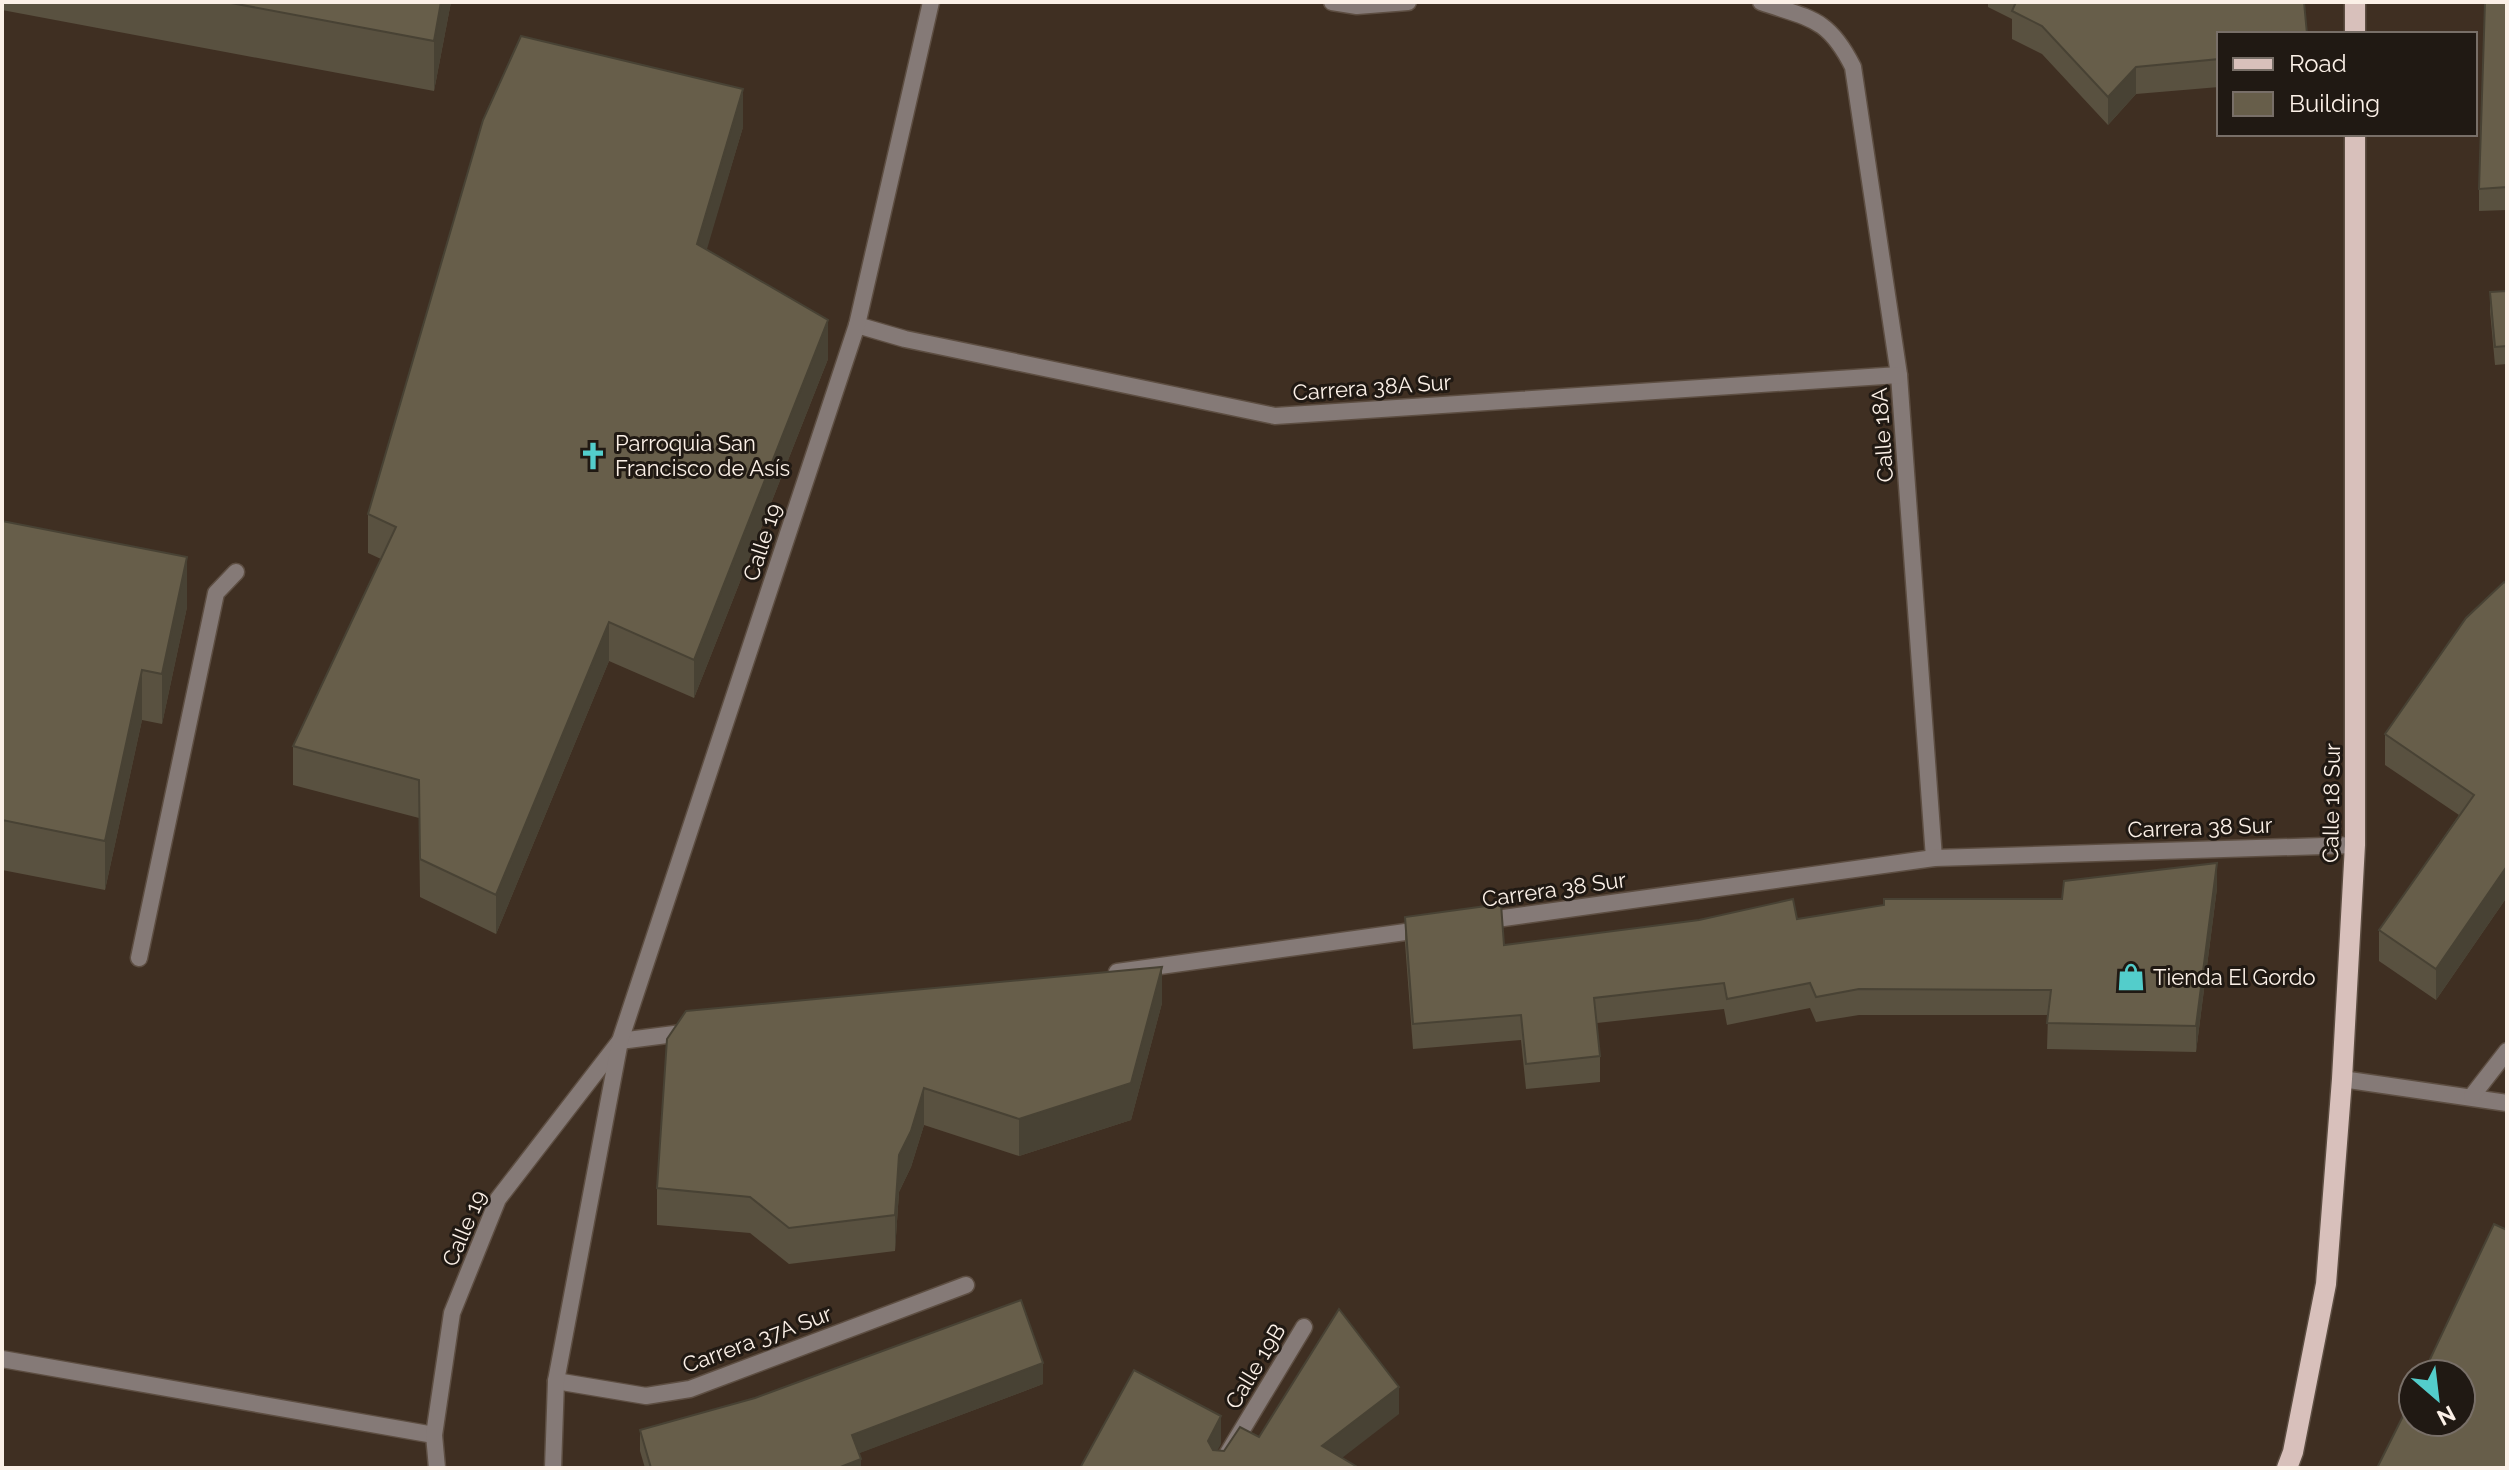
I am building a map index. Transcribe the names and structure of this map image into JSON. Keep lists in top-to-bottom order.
{
  "streets": {
    "main road": ["Calle 18 Sur"],
    "street": [
      "Carrera 38A Sur",
      "Calle 18A",
      "Calle 19",
      "Carrera 38 Sur",
      "Carrera 37A Sur",
      "Calle 19B"
    ]
  },
  "crossings": [
    ["Carrera 38A Sur", "Calle 18A"],
    ["Carrera 38A Sur", "Calle 19"],
    ["Calle 18A", "Carrera 38 Sur"],
    ["Calle 19", "Carrera 37A Sur"],
    ["Calle 18 Sur", "Carrera 38 Sur"]
  ],
  "places": {
    "church": ["Parroquia San Francisco de Asís"],
    "shop": ["Tienda El Gordo"]
  },
  "legend": ["Road", "Building"],
  "north": "bottom right"
}
